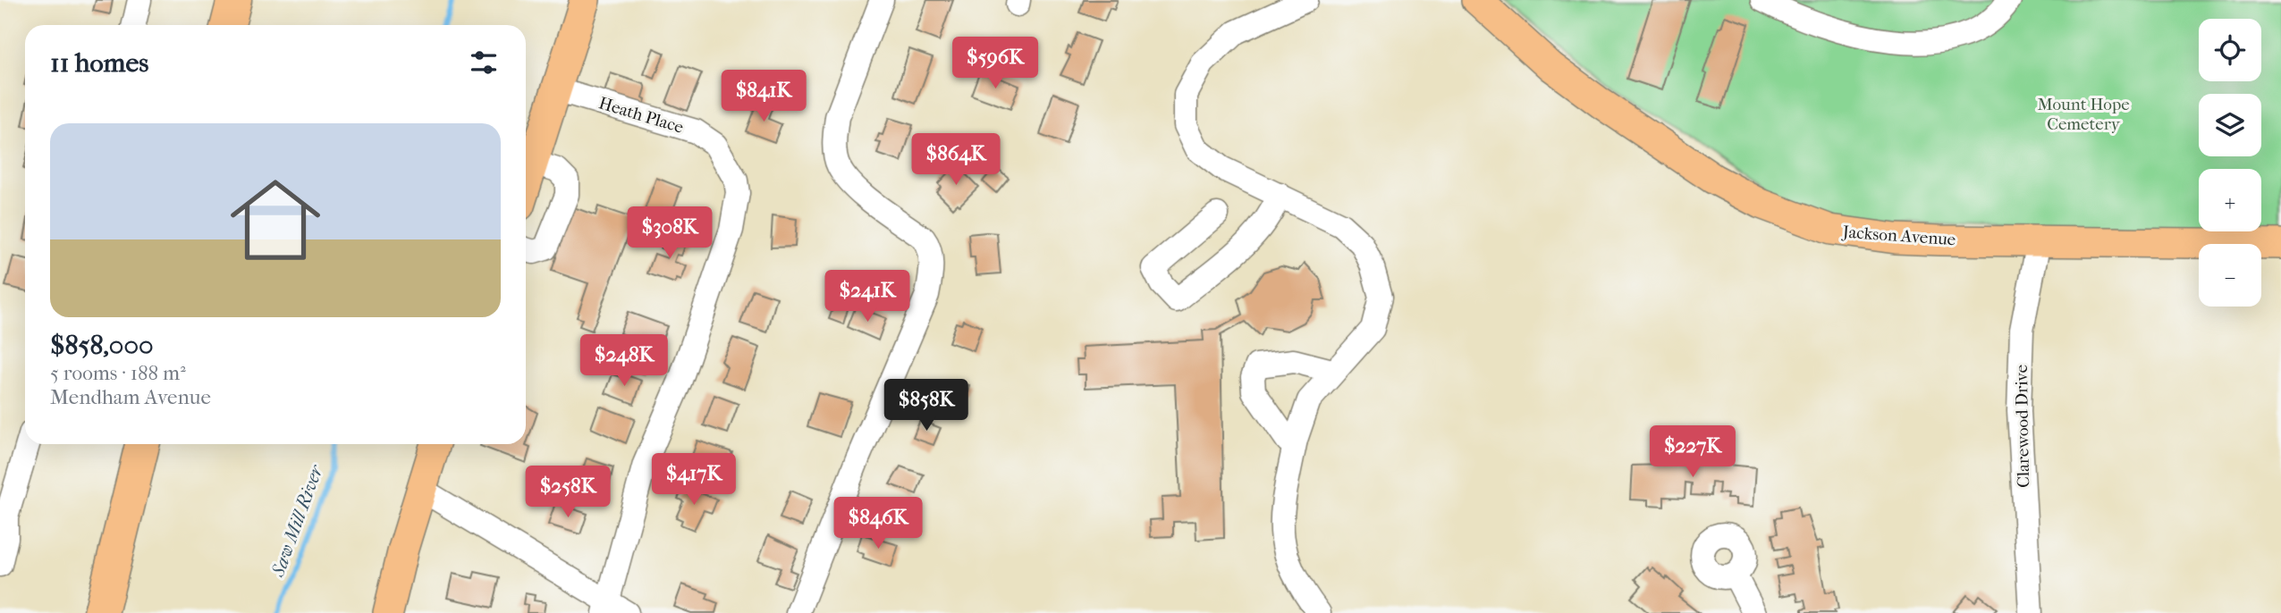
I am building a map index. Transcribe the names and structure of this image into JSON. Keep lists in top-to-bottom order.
{
  "streets": {
    "main road": ["Jackson Avenue"],
    "street": ["Heath Place", "Clarewood Drive"]
  },
  "crossings": [
    ["Jackson Avenue", "Clarewood Drive"]
  ],
  "water": ["Saw Mill River"],
  "parks": ["Mount Hope Cemetery"],
  "page": {
    "map_buttons": ["+", "−"],
    "heading": "11 homes",
    "price": [
      "$596K",
      "$841K",
      "$864K",
      "$308K",
      "$241K",
      "$248K",
      "$858K",
      "$227K",
      "$417K",
      "$258K",
      "$846K"
    ],
    "list": [
      {
        "name": "$858,000",
        "note": "5 rooms · 188 m² · Mendham Avenue"
      }
    ]
  }
}
